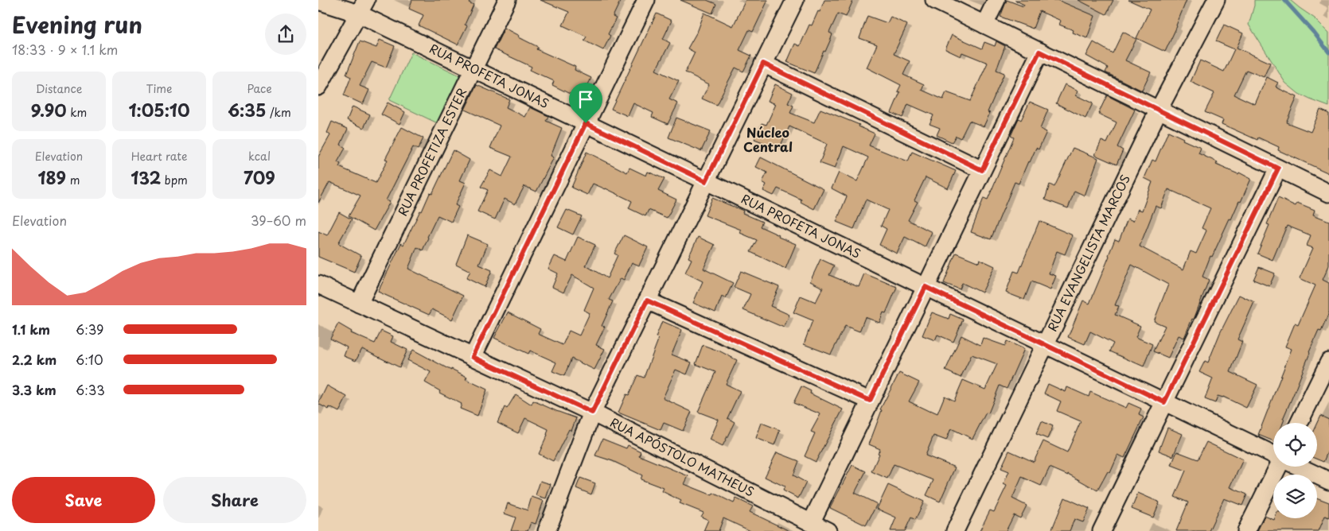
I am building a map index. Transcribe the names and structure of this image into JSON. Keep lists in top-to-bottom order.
{
  "streets": {
    "street": [
      "RUA PROFETA JONAS",
      "RUA PROFETIZA ESTER",
      "RUA EVANGELISTA MARCOS",
      "RUA APÓSTOLO MATHEUS"
    ]
  },
  "crossings": [
    ["RUA PROFETA JONAS", "RUA PROFETIZA ESTER"],
    ["RUA PROFETA JONAS", "RUA EVANGELISTA MARCOS"],
    ["RUA PROFETIZA ESTER", "RUA APÓSTOLO MATHEUS"]
  ],
  "districts": ["Núcleo Central"],
  "page": {
    "heading": ["Evening run", "18:33 · 9 × 1.1 km"],
    "stats": [
      ["Distance", "9.90 km"],
      ["Time", "1:05:10"],
      ["Pace", "6:35 /km"],
      ["Elevation", "189 m"],
      ["Heart rate", "132 bpm"],
      ["kcal", "709"]
    ],
    "chart": ["Elevation", "39–60 m"],
    "list": [
      {
        "name": "1.1 km",
        "note": "6:39"
      },
      {
        "name": "2.2 km",
        "note": "6:10"
      },
      {
        "name": "3.3 km",
        "note": "6:33"
      }
    ],
    "buttons": ["Save", "Share"]
  }
}
